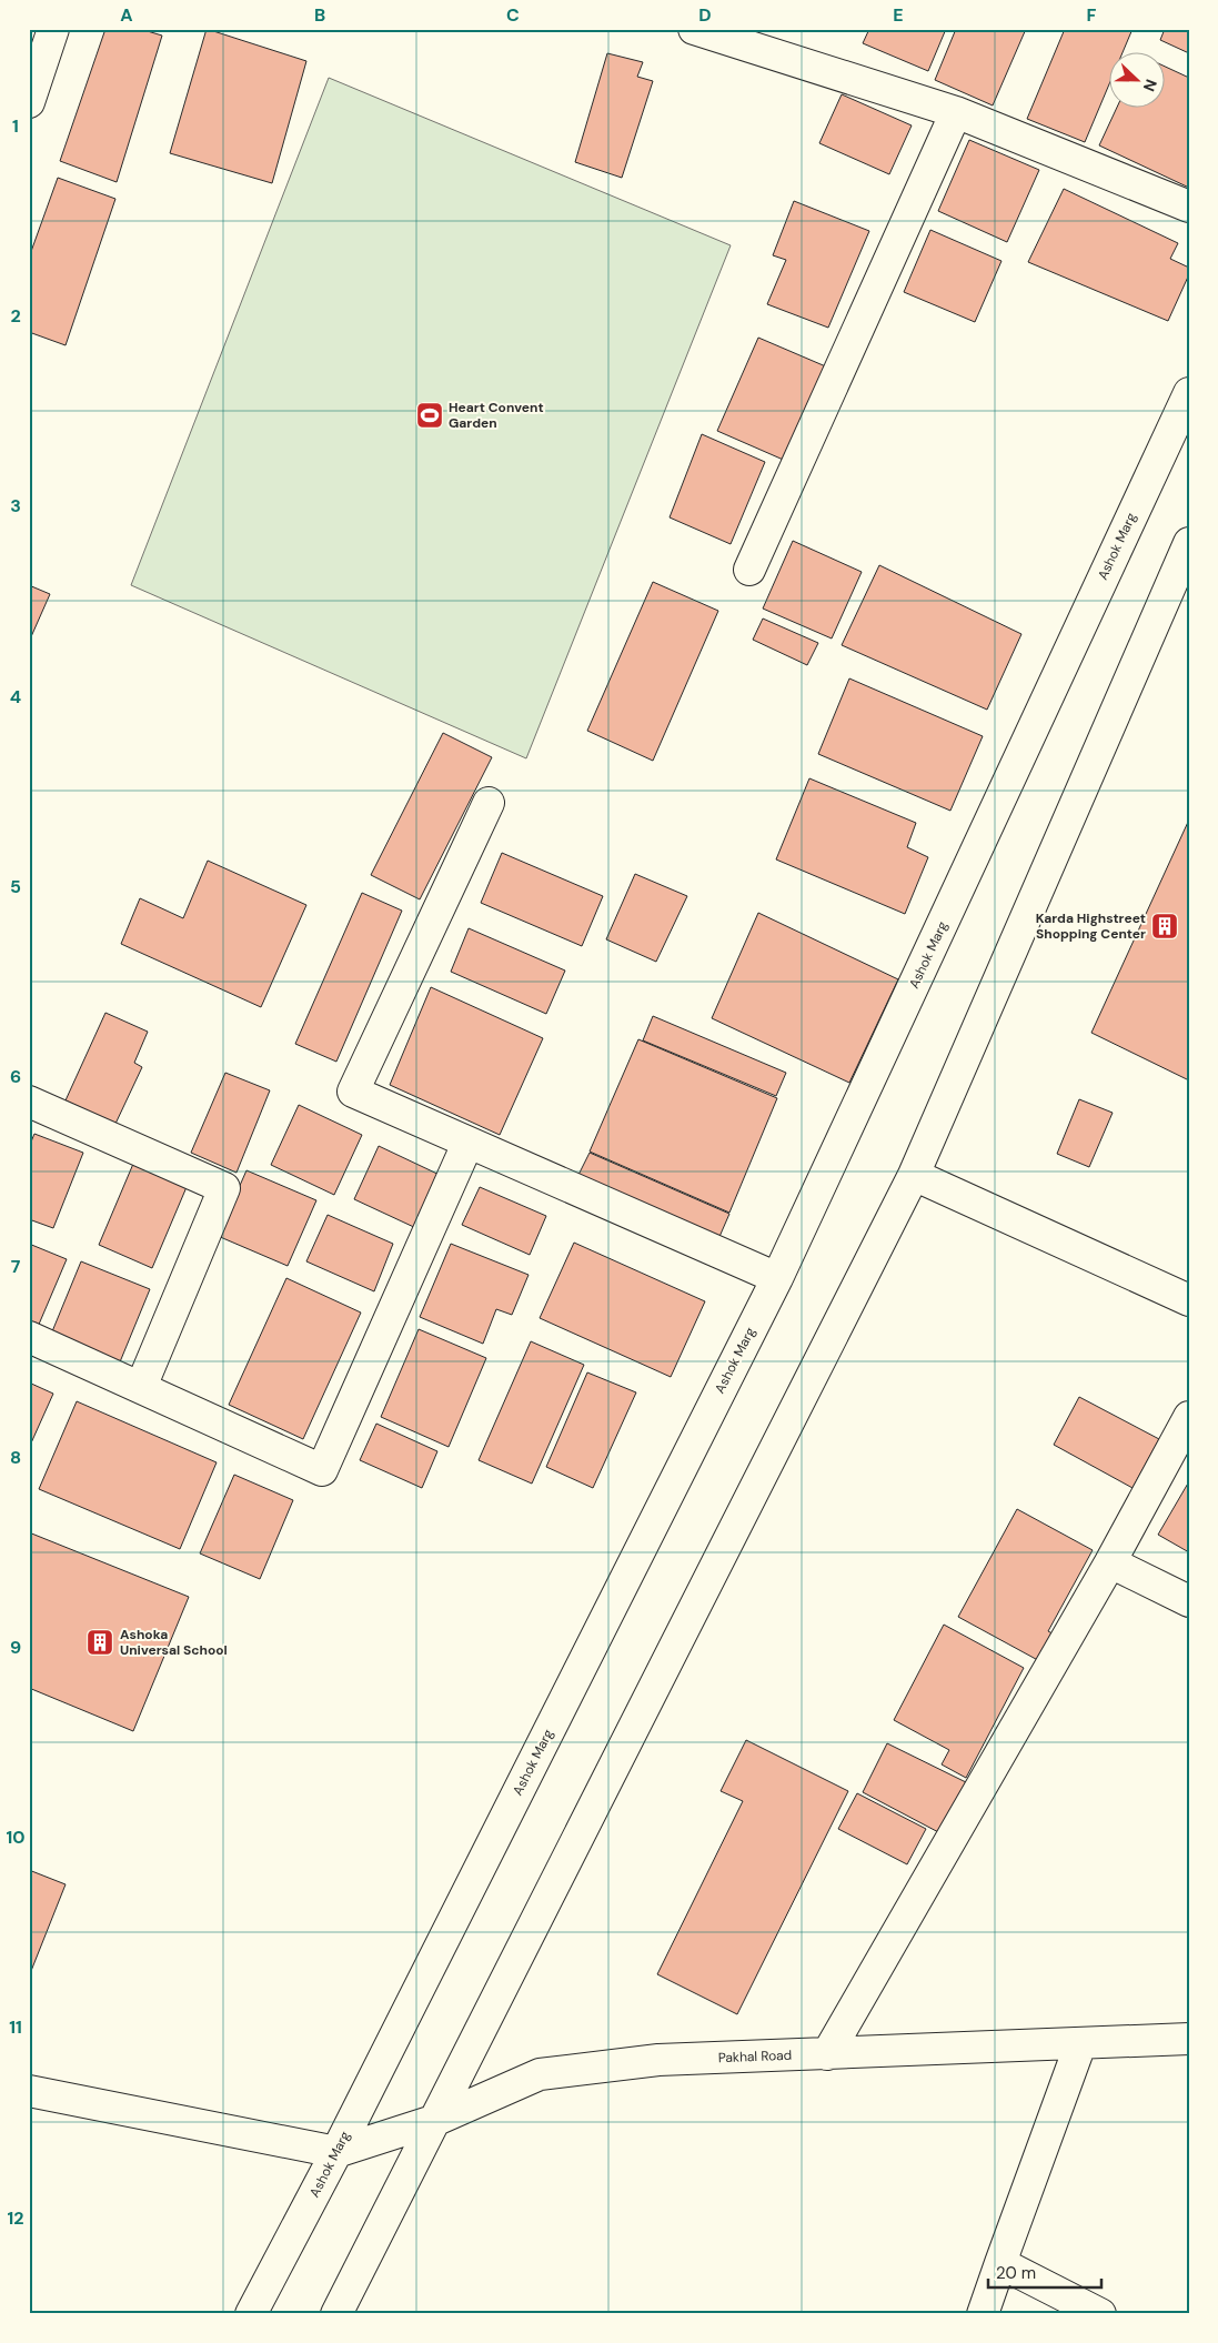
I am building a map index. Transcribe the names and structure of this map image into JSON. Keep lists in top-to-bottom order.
{
  "streets": {
    "street": ["Ashok Marg", "Pakhal Road"]
  },
  "crossings": [
    ["Ashok Marg", "Pakhal Road"]
  ],
  "places": {
    "sports": ["Heart Convent Garden"],
    "building": ["Karda Highstreet Shopping Center", "Ashoka Universal School"]
  },
  "scale_bar": "20 m",
  "north": "right",
  "grid": {
    "columns": [
      "A",
      "B",
      "C",
      "D",
      "E",
      "F"
    ],
    "rows": [
      "1",
      "2",
      "3",
      "4",
      "5",
      "6",
      "7",
      "8",
      "9",
      "10",
      "11",
      "12"
    ]
  }
}
